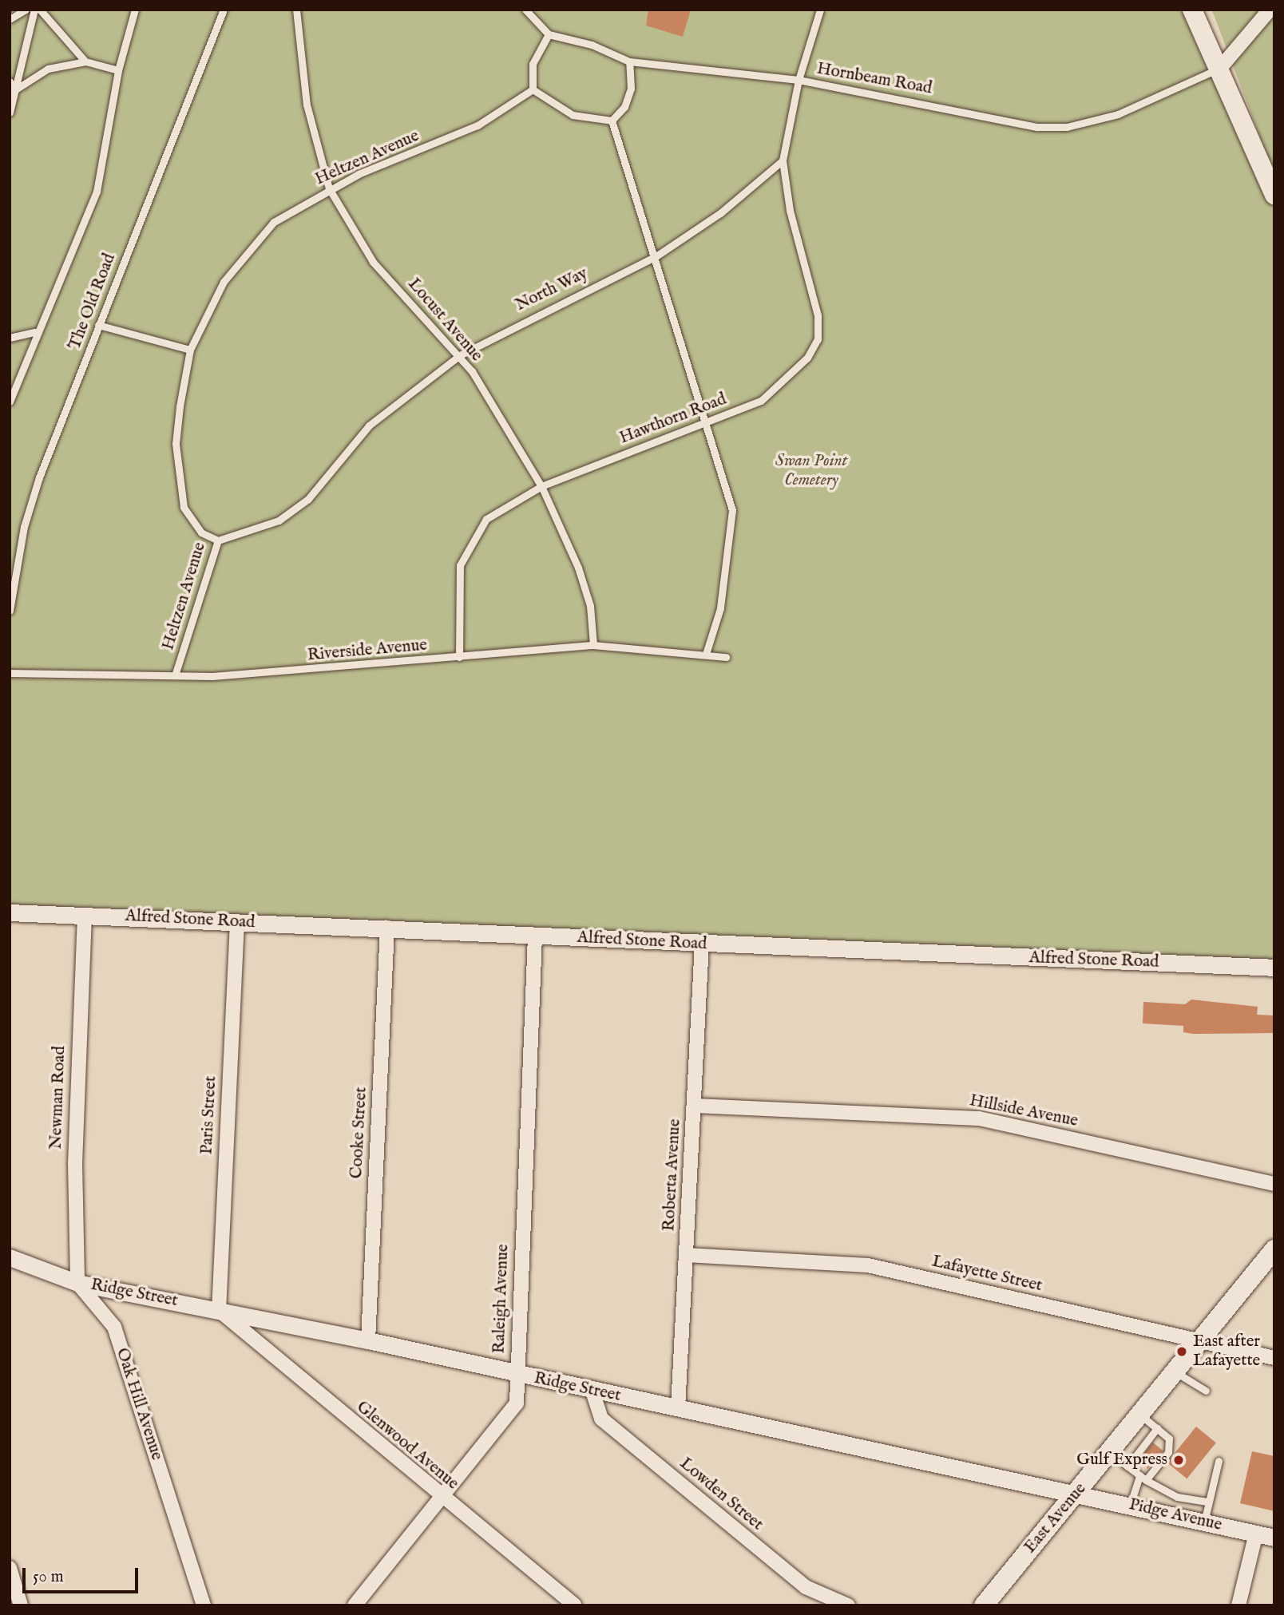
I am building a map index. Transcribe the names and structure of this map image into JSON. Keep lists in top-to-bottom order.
{
  "streets": {
    "main road": ["East Avenue"],
    "street": [
      "Alfred Stone Road",
      "Newman Road",
      "Hillside Avenue",
      "Paris Street",
      "Cooke Street",
      "Roberta Avenue",
      "Lafayette Street",
      "Ridge Street",
      "Raleigh Avenue",
      "Oak Hill Avenue",
      "Glenwood Avenue",
      "Lowden Street",
      "Pidge Avenue"
    ],
    "lane": [
      "Hornbeam Road",
      "Heltzen Avenue",
      "North Way",
      "The Old Road",
      "Locust Avenue",
      "Hawthorn Road",
      "Riverside Avenue"
    ]
  },
  "crossings": [
    ["Hornbeam Road", "Heltzen Avenue"],
    ["Heltzen Avenue", "North Way"],
    ["Heltzen Avenue", "Locust Avenue"],
    ["Heltzen Avenue", "Riverside Avenue"],
    ["North Way", "Locust Avenue"],
    ["North Way", "Hawthorn Road"],
    ["Locust Avenue", "Hawthorn Road"],
    ["Locust Avenue", "Riverside Avenue"],
    ["Hawthorn Road", "Riverside Avenue"],
    ["Alfred Stone Road", "Newman Road"],
    ["Alfred Stone Road", "Paris Street"],
    ["Alfred Stone Road", "Cooke Street"],
    ["Alfred Stone Road", "Roberta Avenue"],
    ["Alfred Stone Road", "Raleigh Avenue"],
    ["Newman Road", "Ridge Street"],
    ["Newman Road", "Oak Hill Avenue"],
    ["Hillside Avenue", "Roberta Avenue"],
    ["Paris Street", "Ridge Street"],
    ["Paris Street", "Glenwood Avenue"],
    ["Cooke Street", "Ridge Street"],
    ["Roberta Avenue", "Lafayette Street"],
    ["Roberta Avenue", "Ridge Street"],
    ["Lafayette Street", "East Avenue"],
    ["Ridge Street", "Raleigh Avenue"],
    ["Ridge Street", "Oak Hill Avenue"],
    ["Ridge Street", "Glenwood Avenue"],
    ["Ridge Street", "Lowden Street"],
    ["Ridge Street", "Pidge Avenue"],
    ["Ridge Street", "East Avenue"],
    ["Raleigh Avenue", "Glenwood Avenue"],
    ["Pidge Avenue", "East Avenue"]
  ],
  "parks": ["Swan Point Cemetery"],
  "places": ["East after Lafayette", "Gulf Express"],
  "scale_bar": "50 m"
}
